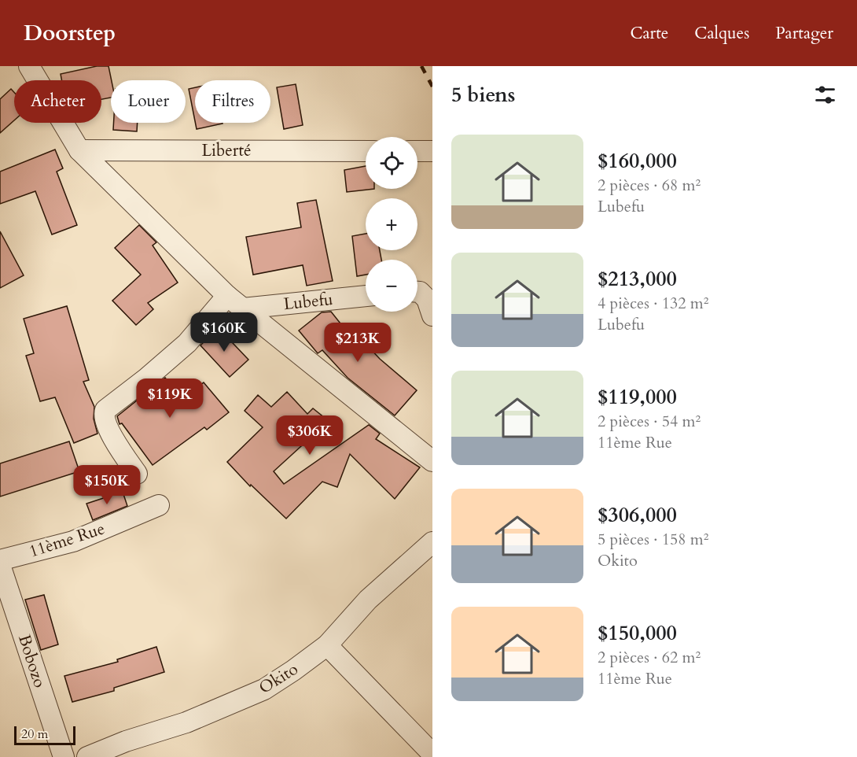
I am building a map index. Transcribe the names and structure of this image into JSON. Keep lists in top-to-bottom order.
{
  "streets": {
    "street": [
      "Liberté",
      "Lubefu",
      "11ème Rue",
      "Bobozo",
      "Okito"
    ]
  },
  "scale_bar": "20 m",
  "page": {
    "header": "Doorstep",
    "nav": ["Carte", "Calques", "Partager"],
    "heading": "5 biens",
    "chip": ["Acheter", "Louer", "Filtres"],
    "list": [
      {
        "name": "$160,000",
        "note": "2 pièces · 68 m² · Lubefu"
      },
      {
        "name": "$213,000",
        "note": "4 pièces · 132 m² · Lubefu"
      },
      {
        "name": "$119,000",
        "note": "2 pièces · 54 m² · 11ème Rue"
      },
      {
        "name": "$306,000",
        "note": "5 pièces · 158 m² · Okito"
      },
      {
        "name": "$150,000",
        "note": "2 pièces · 62 m² · 11ème Rue"
      }
    ],
    "map_buttons": ["+", "−"],
    "price": [
      "$160K",
      "$213K",
      "$119K",
      "$306K",
      "$150K"
    ],
    "scale": "20 m"
  }
}
